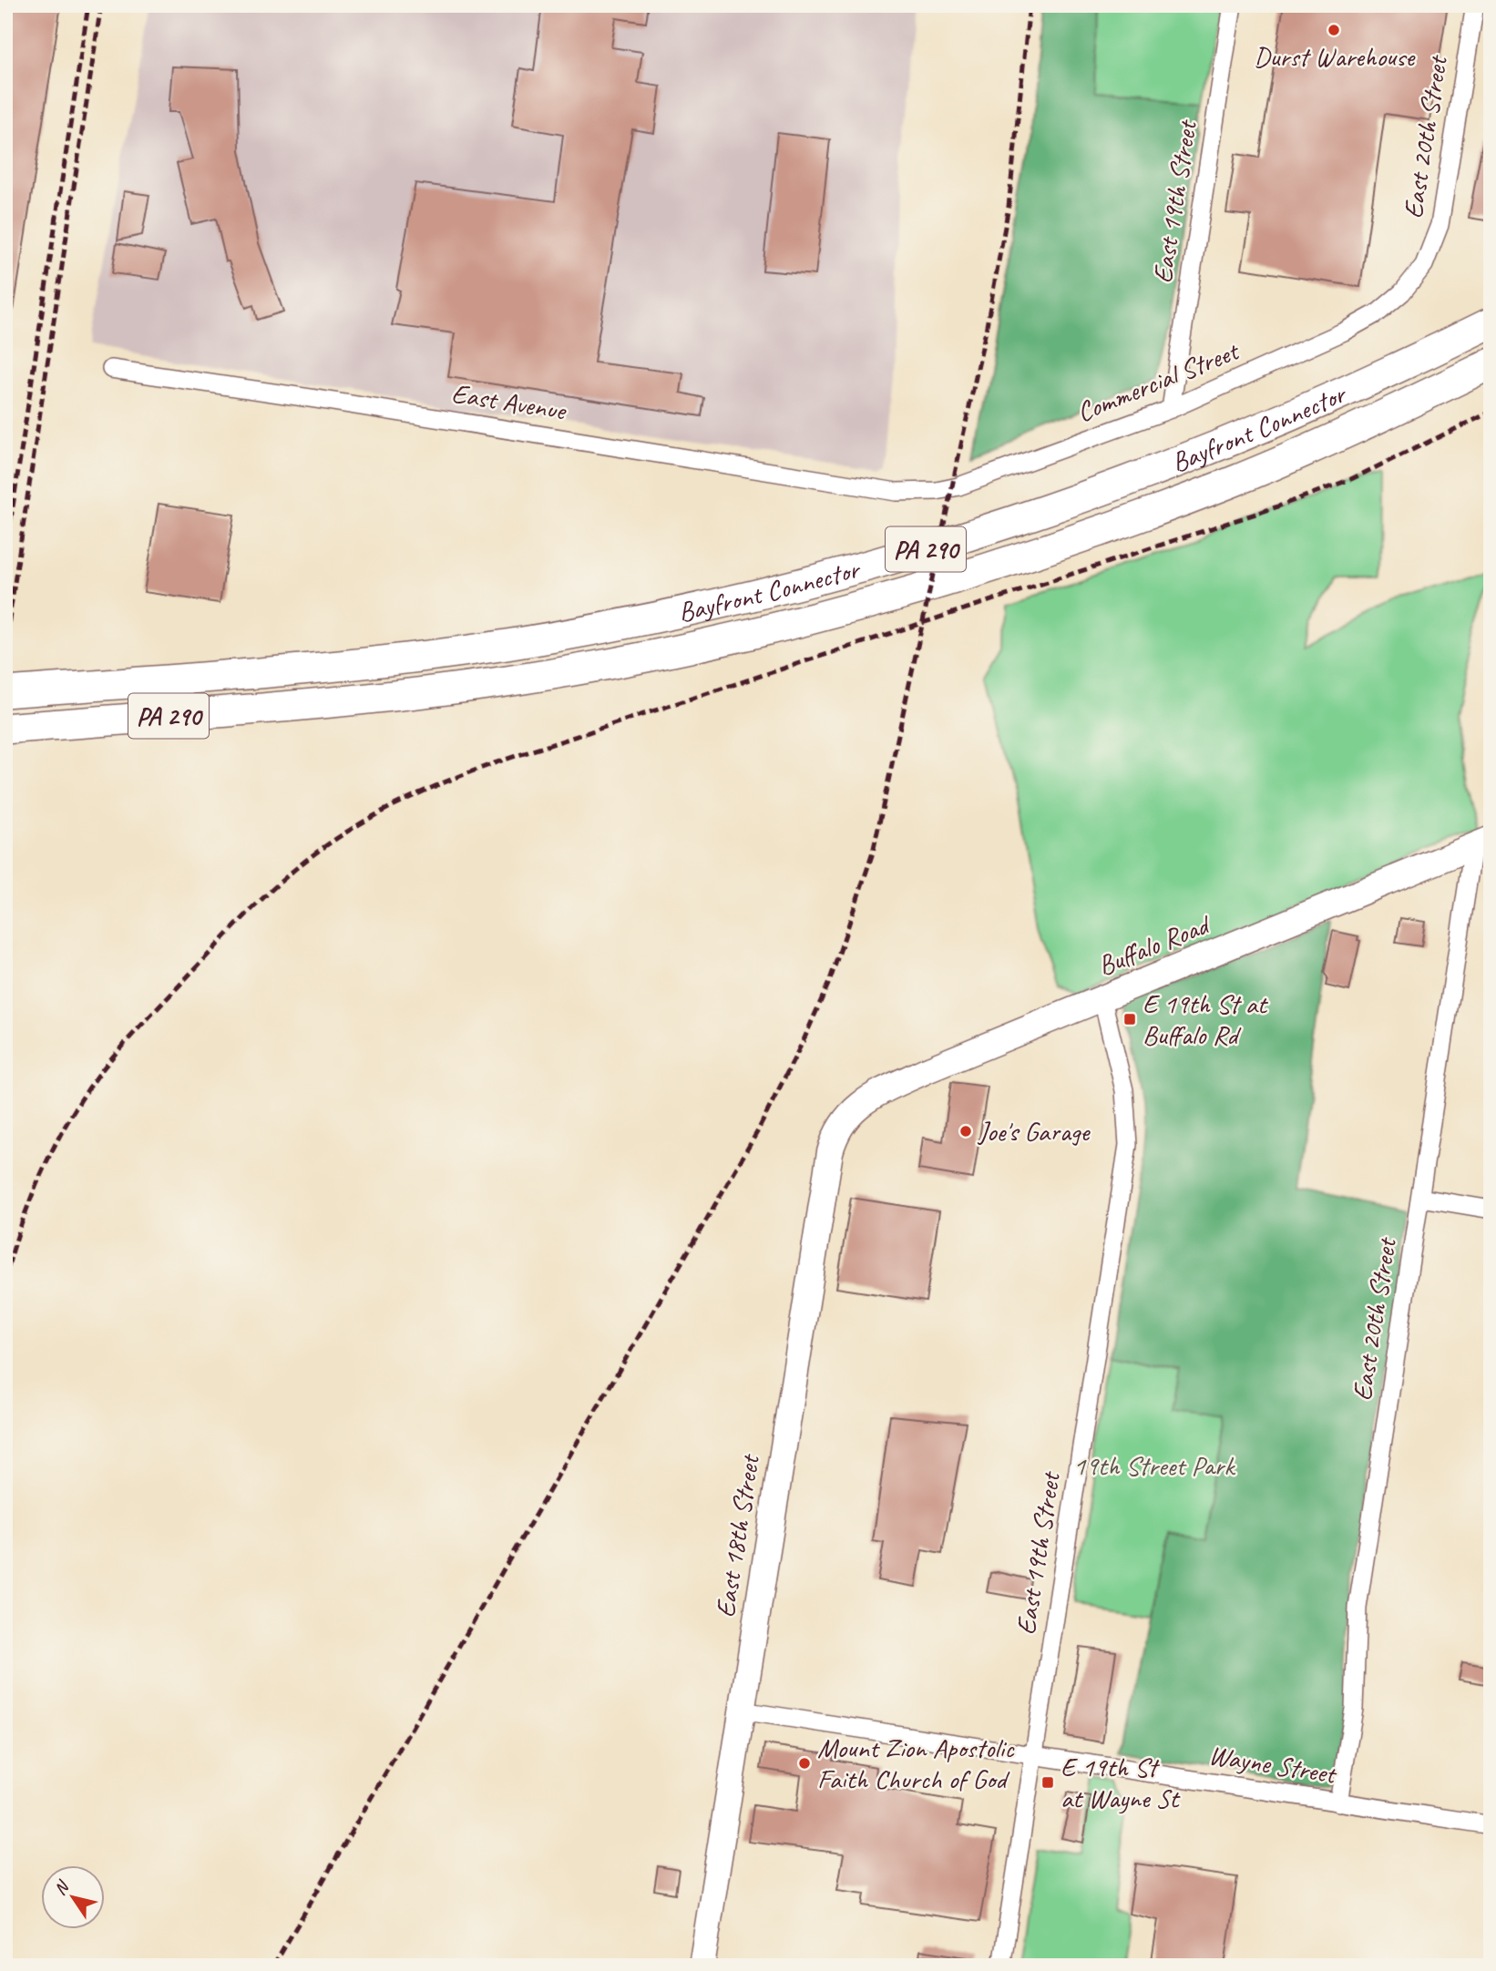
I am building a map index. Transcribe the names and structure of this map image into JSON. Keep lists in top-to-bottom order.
{
  "streets": {
    "highway": ["Bayfront Connector", "PA 290"],
    "main road": ["Buffalo Road", "East 18th Street"],
    "street": [
      "East 20th Street",
      "East 19th Street",
      "Commercial Street",
      "East Avenue",
      "Wayne Street"
    ]
  },
  "crossings": [
    ["East 20th Street", "Commercial Street"],
    ["East 20th Street", "Buffalo Road"],
    ["East 20th Street", "Wayne Street"],
    ["East 19th Street", "Commercial Street"],
    ["East 19th Street", "Buffalo Road"],
    ["East 19th Street", "Wayne Street"],
    ["Commercial Street", "East Avenue"],
    ["Buffalo Road", "East 18th Street"],
    ["East 18th Street", "Wayne Street"]
  ],
  "parks": ["19th Street Park"],
  "places": {
    "other": ["Durst Warehouse", "Joe's Garage", "Mount Zion Apostolic Faith Church of God"],
    "transit": ["E 19th St at Buffalo Rd", "E 19th St at Wayne St"]
  },
  "north": "top left"
}
